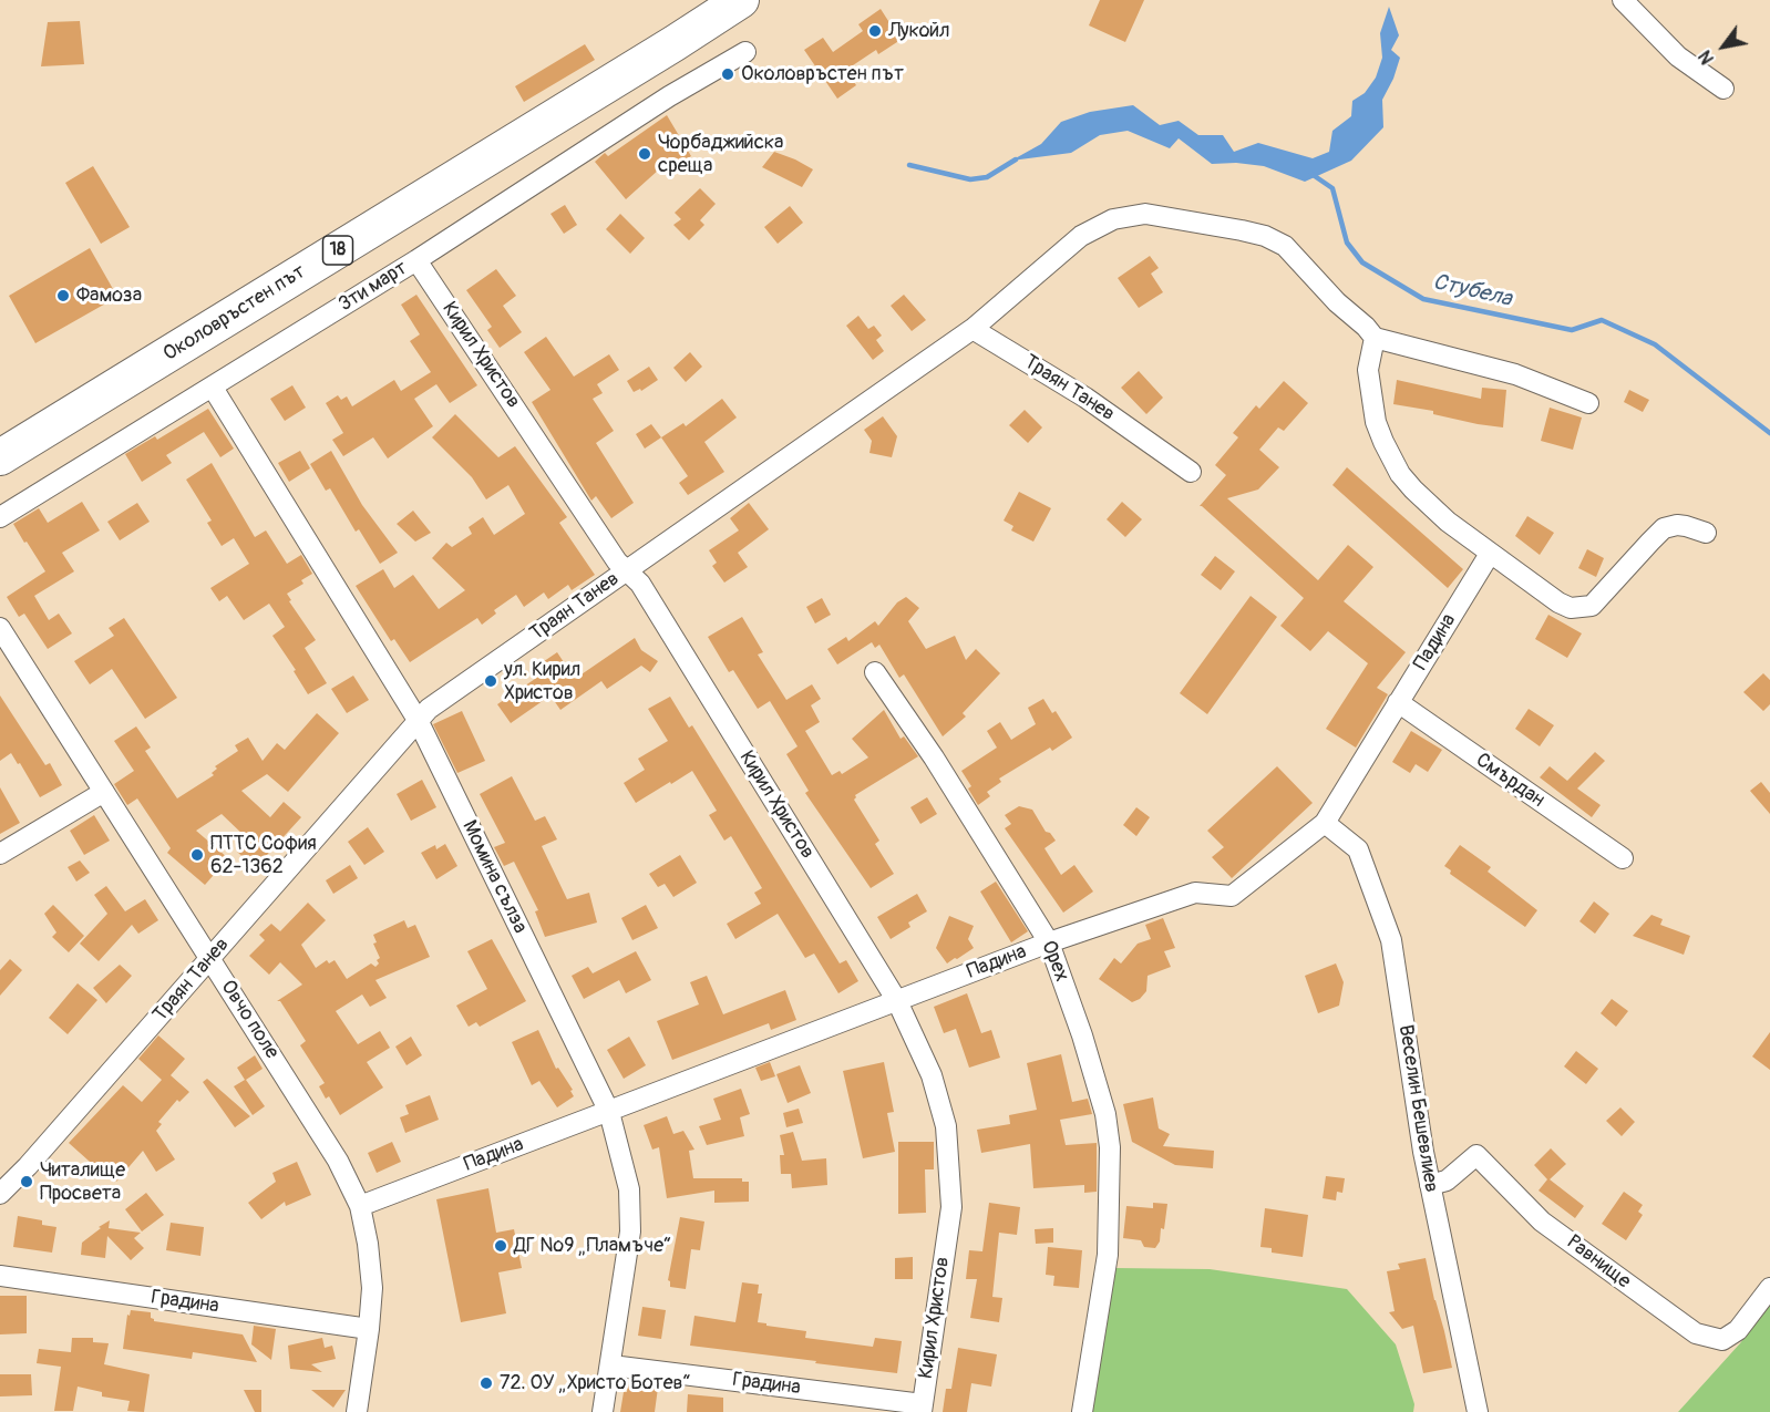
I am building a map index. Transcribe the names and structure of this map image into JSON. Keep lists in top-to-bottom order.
{
  "streets": {
    "highway": ["18", "Околовръстен път"],
    "street": [
      "3ти март",
      "Кирил Христов",
      "Траян Танев",
      "Падина",
      "Смърдан",
      "Момина сълза",
      "Орех",
      "Овчо поле",
      "Веселин Бешевлиев",
      "Равнище",
      "Градина"
    ]
  },
  "crossings": [
    ["3ти март", "Кирил Христов"],
    ["3ти март", "Момина сълза"],
    ["Кирил Христов", "Траян Танев"],
    ["Кирил Христов", "Падина"],
    ["Кирил Христов", "Градина"],
    ["Траян Танев", "Момина сълза"],
    ["Траян Танев", "Овчо поле"],
    ["Падина", "Смърдан"],
    ["Падина", "Момина сълза"],
    ["Падина", "Орех"],
    ["Падина", "Овчо поле"],
    ["Падина", "Веселин Бешевлиев"],
    ["Момина сълза", "Градина"],
    ["Овчо поле", "Градина"],
    ["Веселин Бешевлиев", "Равнище"]
  ],
  "water": ["Стубела"],
  "places": [
    "Лукойл",
    "Околовръстен път",
    "Чорбаджийска среща",
    "Фамоза",
    "ул. Кирил Христов",
    "ПТТС София 62-1362",
    "Читалище Просвета",
    "ДГ №9 „Пламъче“",
    "72. ОУ „Христо Ботев“"
  ],
  "north": "bottom left"
}
